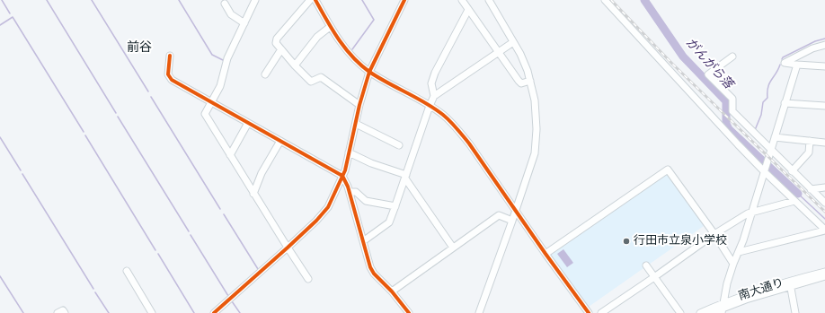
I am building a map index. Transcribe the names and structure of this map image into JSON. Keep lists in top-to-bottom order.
{
  "streets": {
    "street": ["南大通り"]
  },
  "districts": ["前谷"],
  "water": ["がんがら落"],
  "places": ["行田市立泉小学校"]
}
